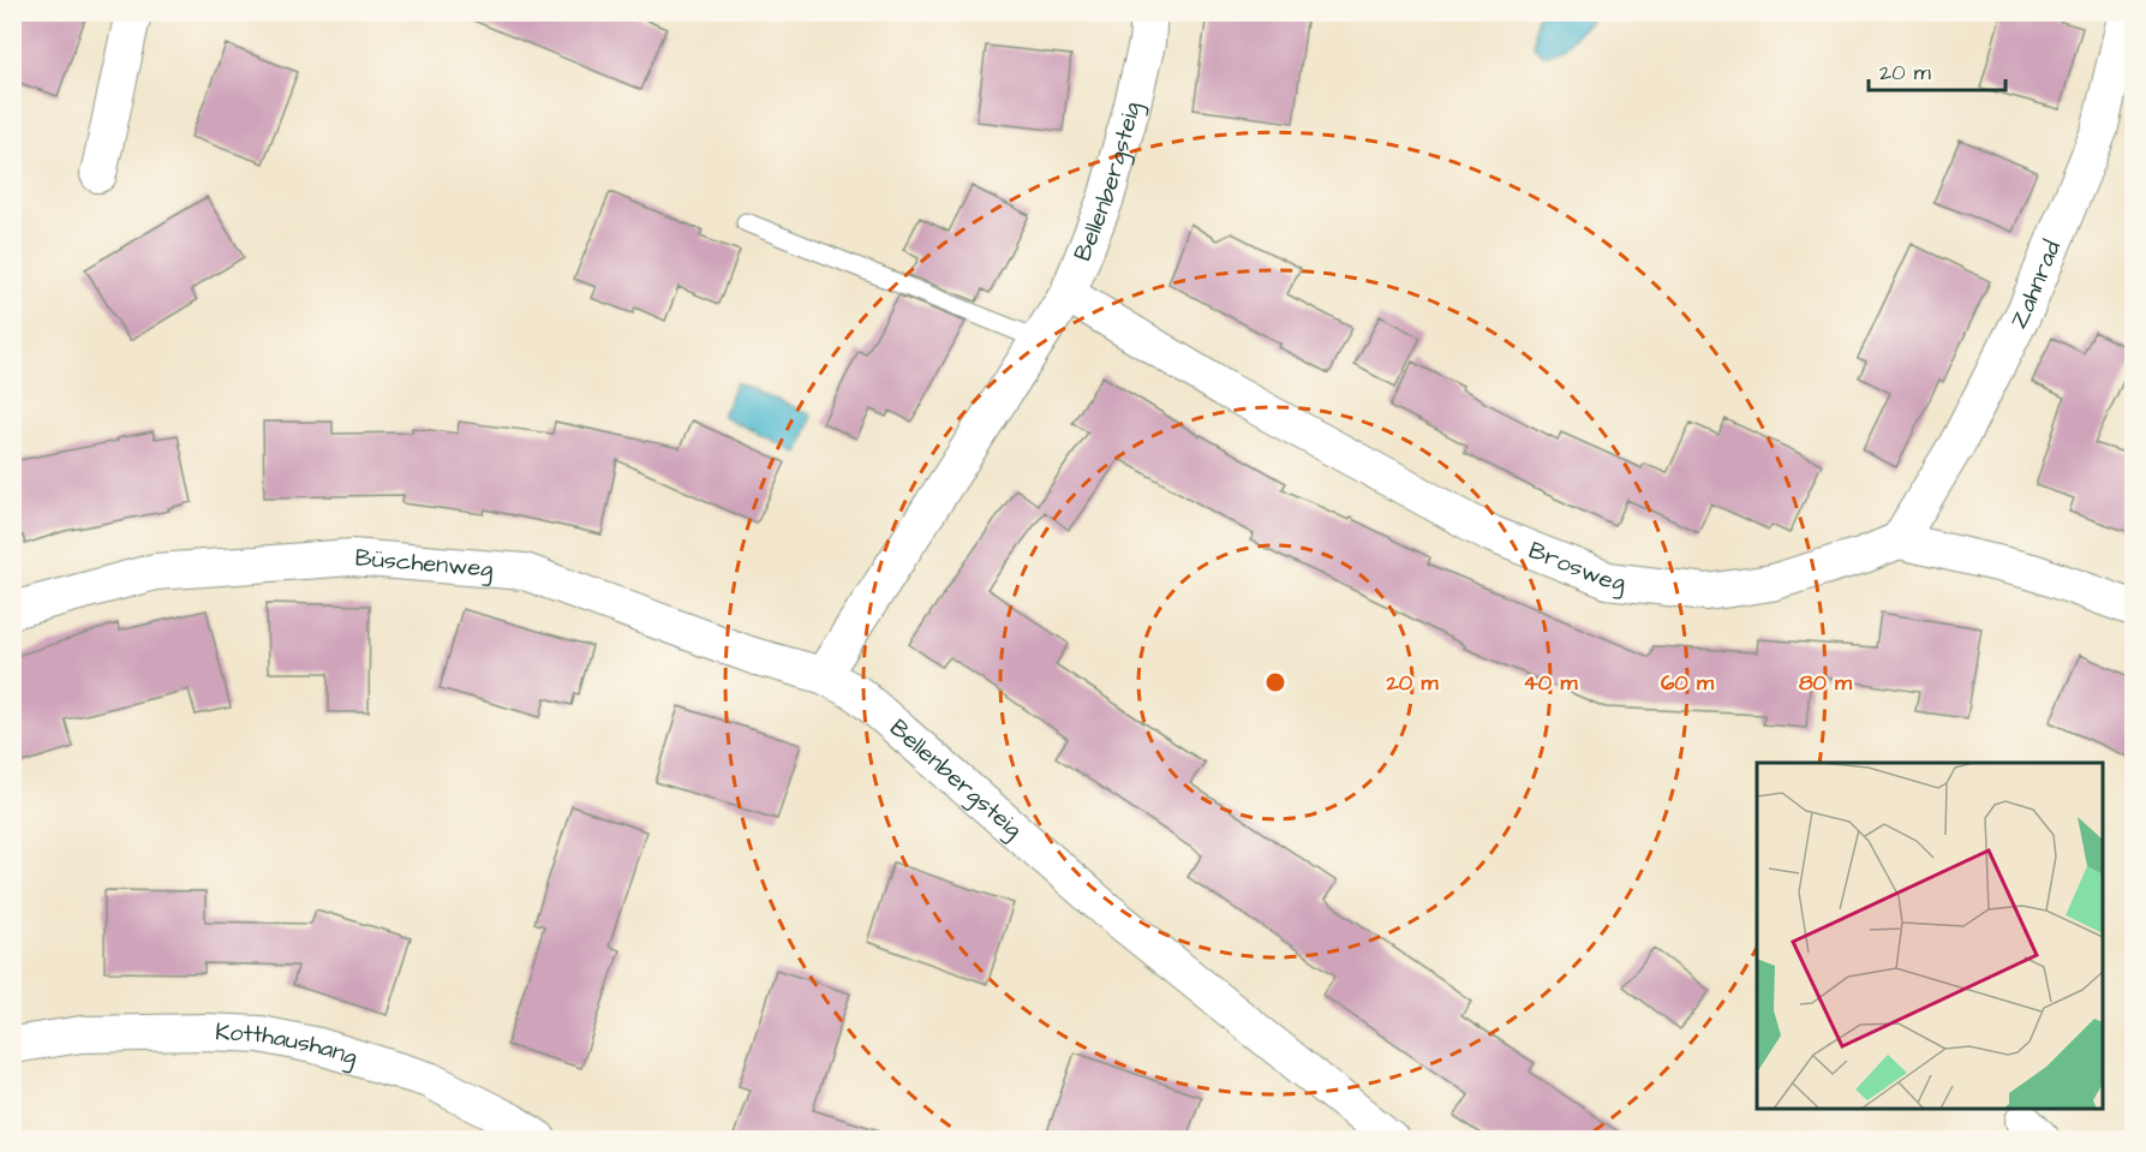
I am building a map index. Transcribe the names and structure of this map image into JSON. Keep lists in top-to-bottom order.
{
  "streets": {
    "street": [
      "Bellenbergsteig",
      "Zahnrad",
      "Büschenweg",
      "Brosweg",
      "Kotthaushang"
    ]
  },
  "crossings": [
    ["Bellenbergsteig", "Büschenweg"],
    ["Bellenbergsteig", "Brosweg"],
    ["Zahnrad", "Brosweg"]
  ],
  "scale_bar": "20 m",
  "rings": [
    "20 m",
    "40 m",
    "60 m",
    "80 m"
  ]
}
